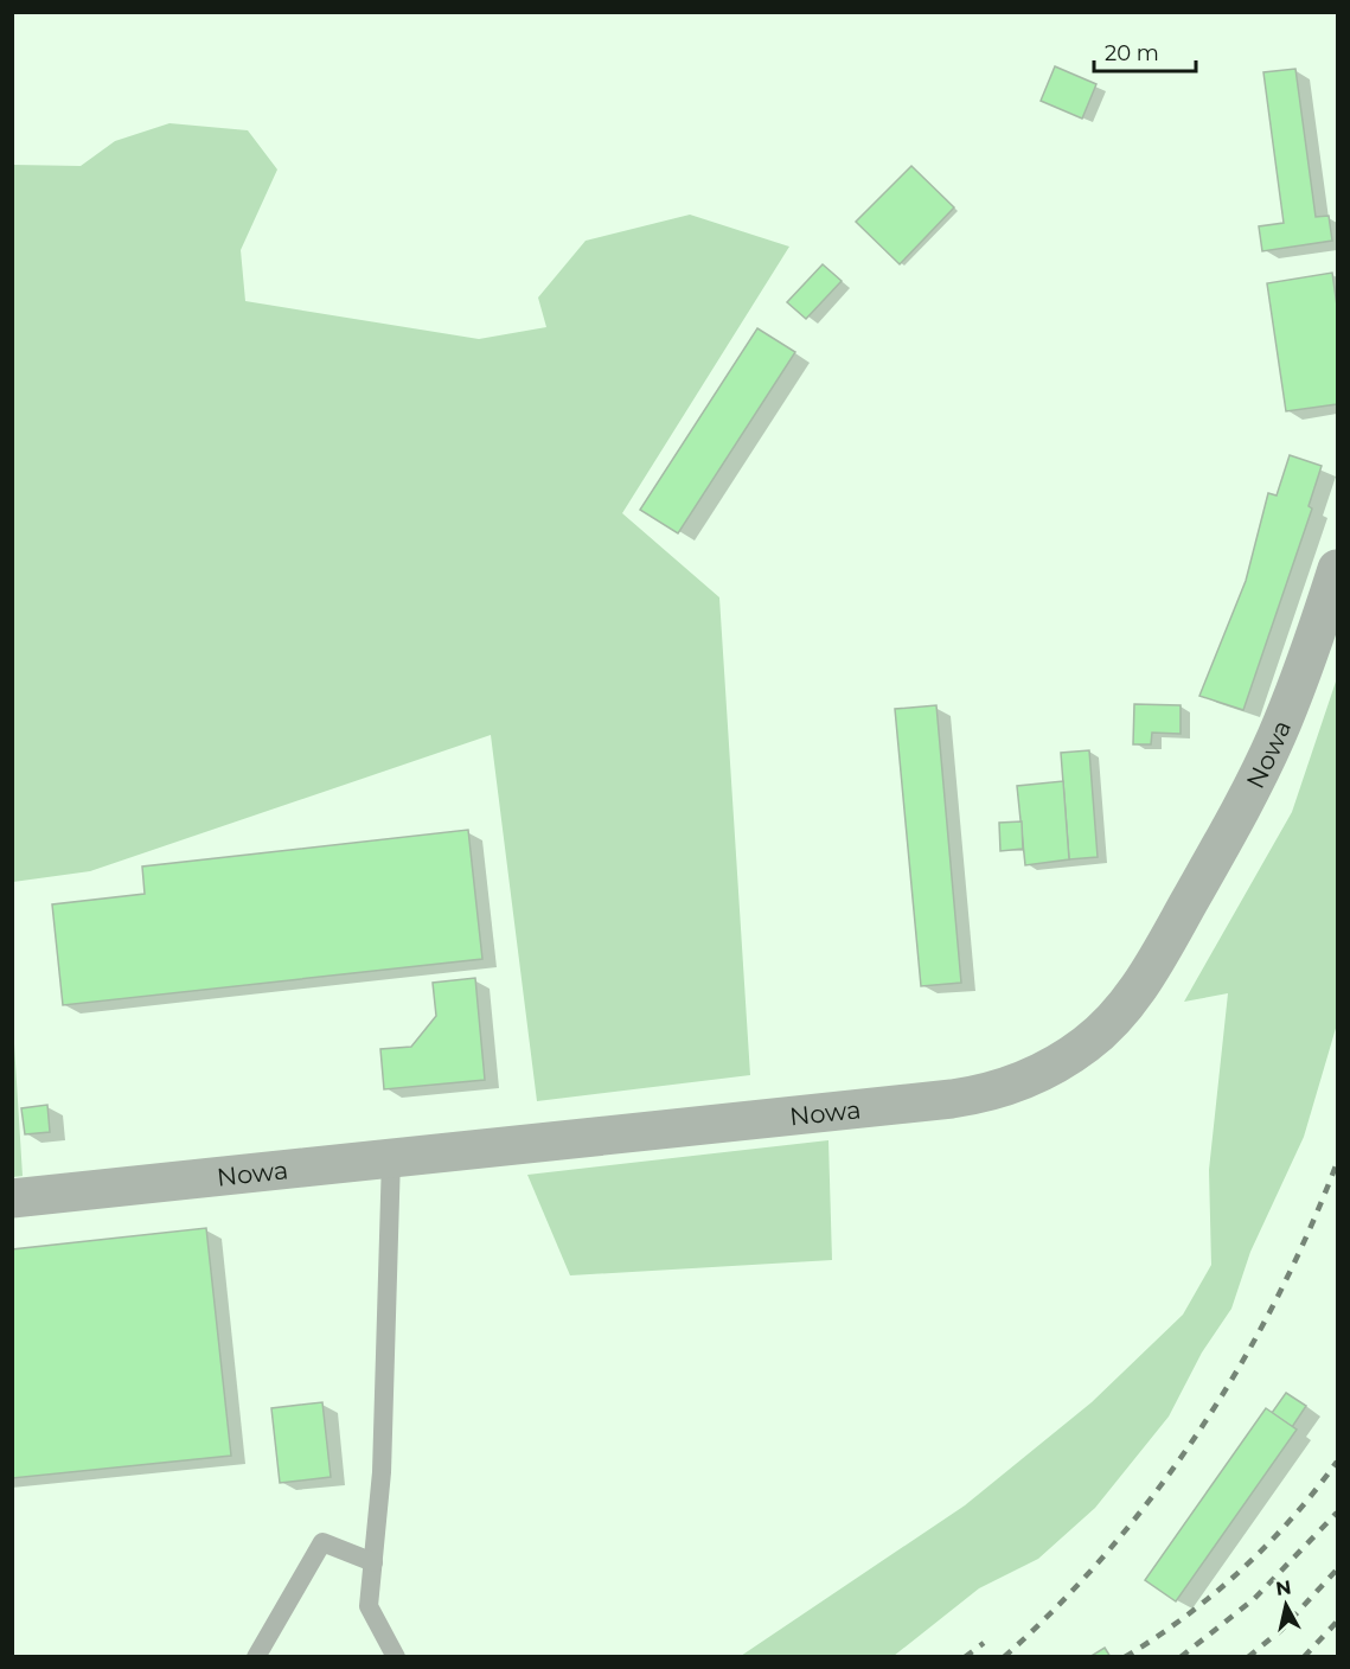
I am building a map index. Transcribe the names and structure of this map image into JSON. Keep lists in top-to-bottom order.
{
  "streets": {
    "street": ["Nowa"]
  },
  "scale_bar": "20 m",
  "north": "top"
}
